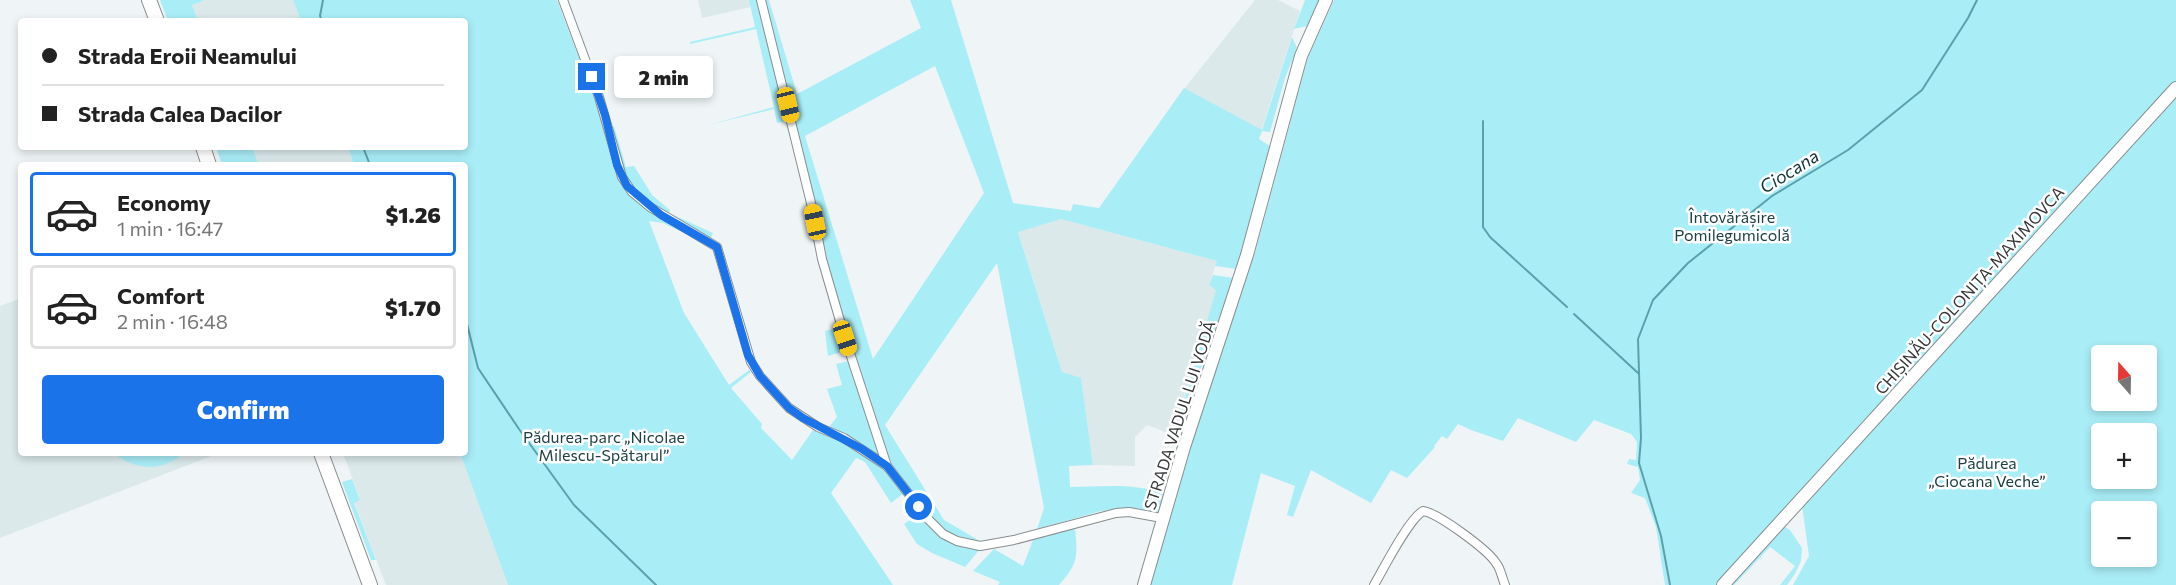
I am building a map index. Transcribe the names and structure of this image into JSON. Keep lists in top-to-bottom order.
{
  "streets": {
    "street": ["CHIȘINĂU-COLONIȚA-MAXIMOVCA", "STRADA VADUL LUI VODĂ"]
  },
  "water": ["Ciocana"],
  "parks": ["Întovărășire Pomilegumicolă", "Pădurea-parc „Nicolae Milescu-Spătarul”", "Pădurea „Ciocana Veche”"],
  "north": "top",
  "page": {
    "banner": ["Strada Eroii Neamului", "Strada Calea Dacilor"],
    "bubble": "2 min",
    "list": [
      {
        "name": "Economy",
        "note": "1 min · 16:47",
        "value": "$1.26"
      },
      {
        "name": "Comfort",
        "note": "2 min · 16:48",
        "value": "$1.70"
      }
    ],
    "map_buttons": ["+", "−"],
    "buttons": "Confirm"
  }
}
